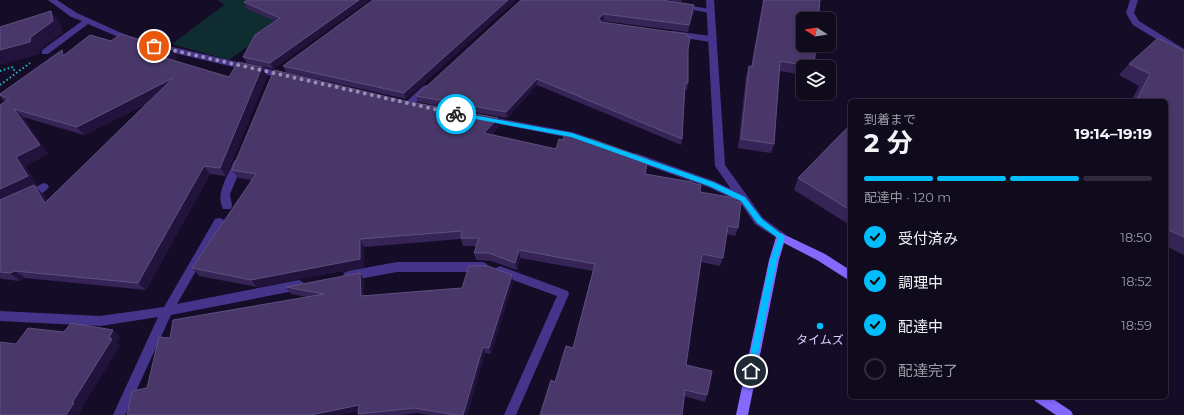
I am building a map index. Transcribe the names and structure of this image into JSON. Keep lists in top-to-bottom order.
{
  "places": ["タイムズ"],
  "north": "left",
  "page": {
    "heading": ["2 分", "到着まで", "19:14–19:19"],
    "bar": "配達中 · 120 m",
    "list": [
      ["受付済み", "18:50"],
      ["調理中", "18:52"],
      ["配達中", "18:59"],
      "配達完了"
    ]
  }
}
